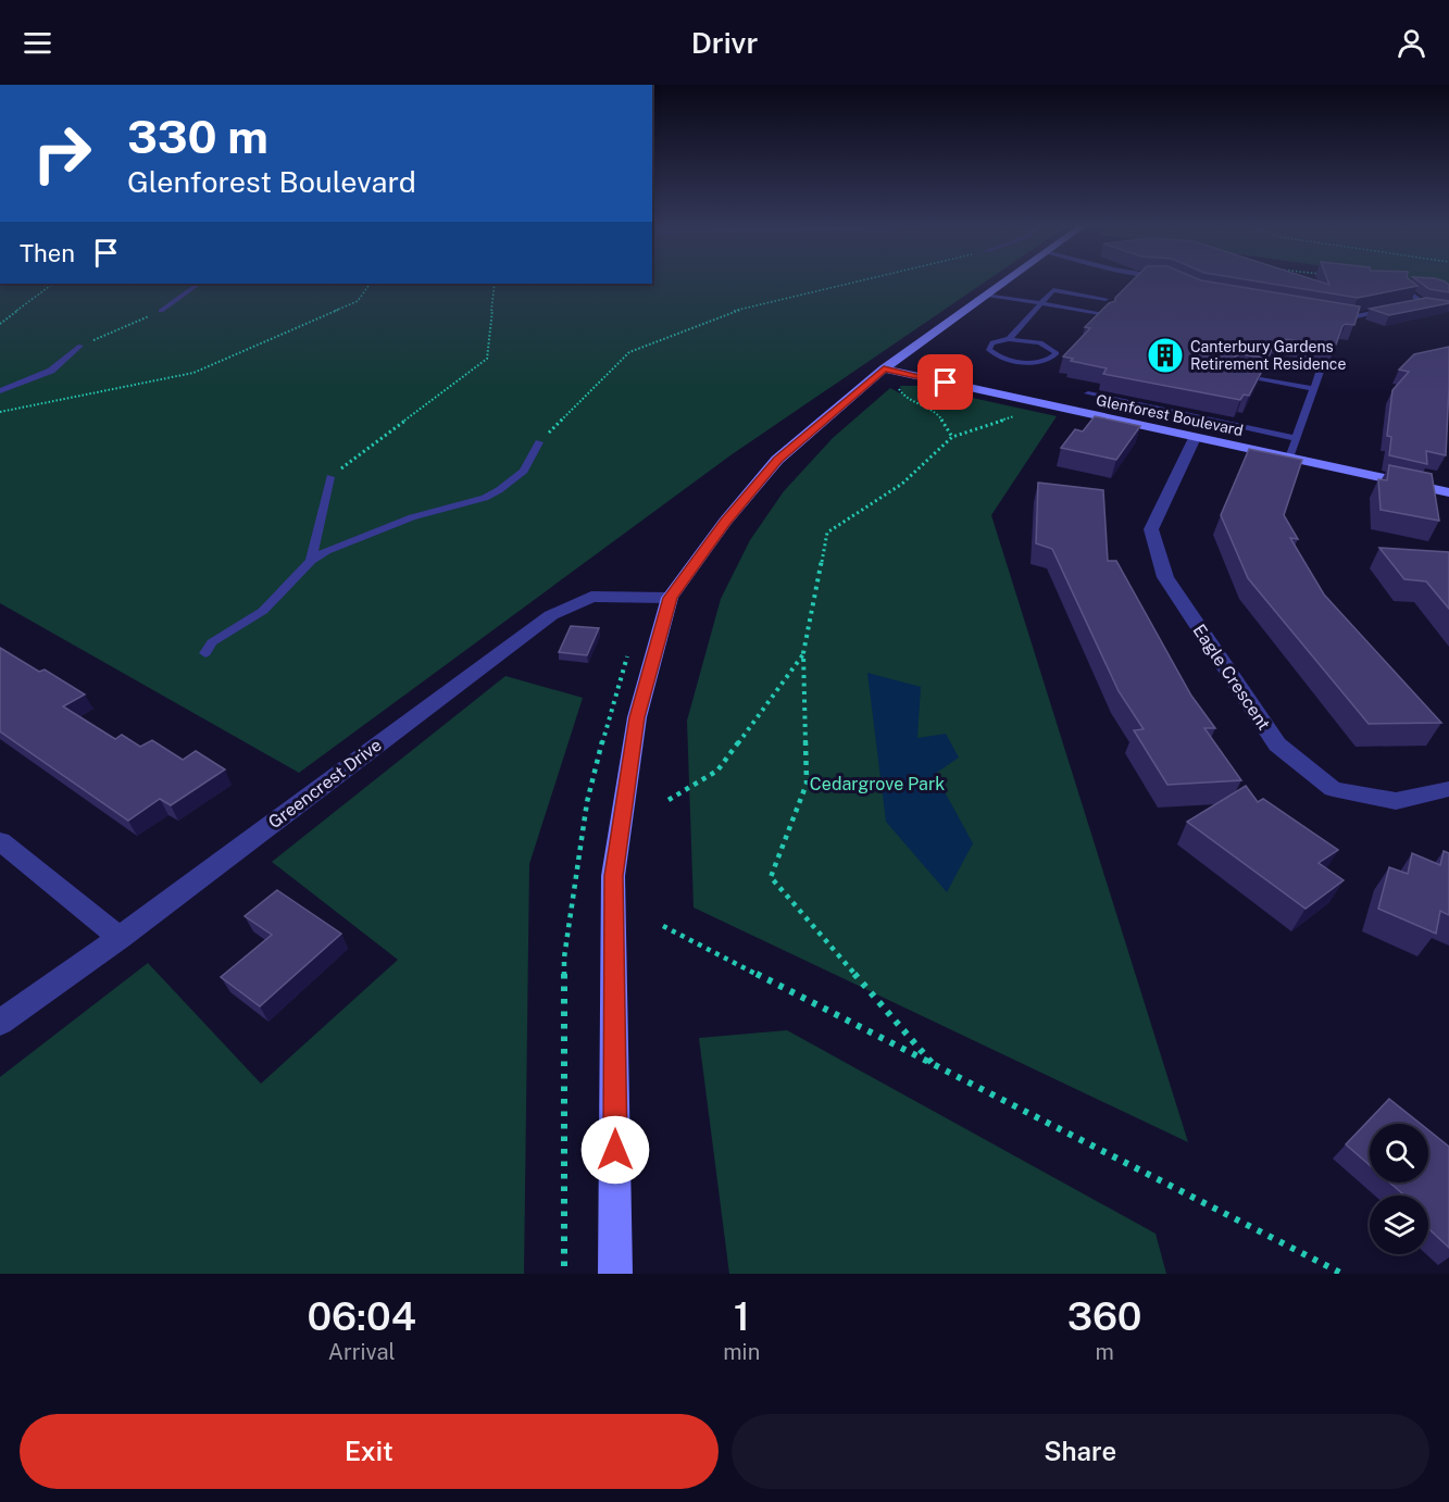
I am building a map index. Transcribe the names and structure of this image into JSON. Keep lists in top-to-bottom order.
{
  "streets": {
    "main road": ["Glenforest Boulevard"],
    "street": ["Eagle Crescent", "Greencrest Drive"]
  },
  "crossings": [
    ["Glenforest Boulevard", "Eagle Crescent"]
  ],
  "parks": ["Cedargrove Park"],
  "places": {
    "building": ["Canterbury Gardens Retirement Residence"]
  },
  "page": {
    "header": "Drivr",
    "turn": ["330 m", "Glenforest Boulevard"],
    "then": "Then",
    "eta": [
      "06:04",
      "Arrival",
      "1",
      "min",
      "360",
      "m"
    ],
    "buttons": ["Exit", "Share"]
  }
}
